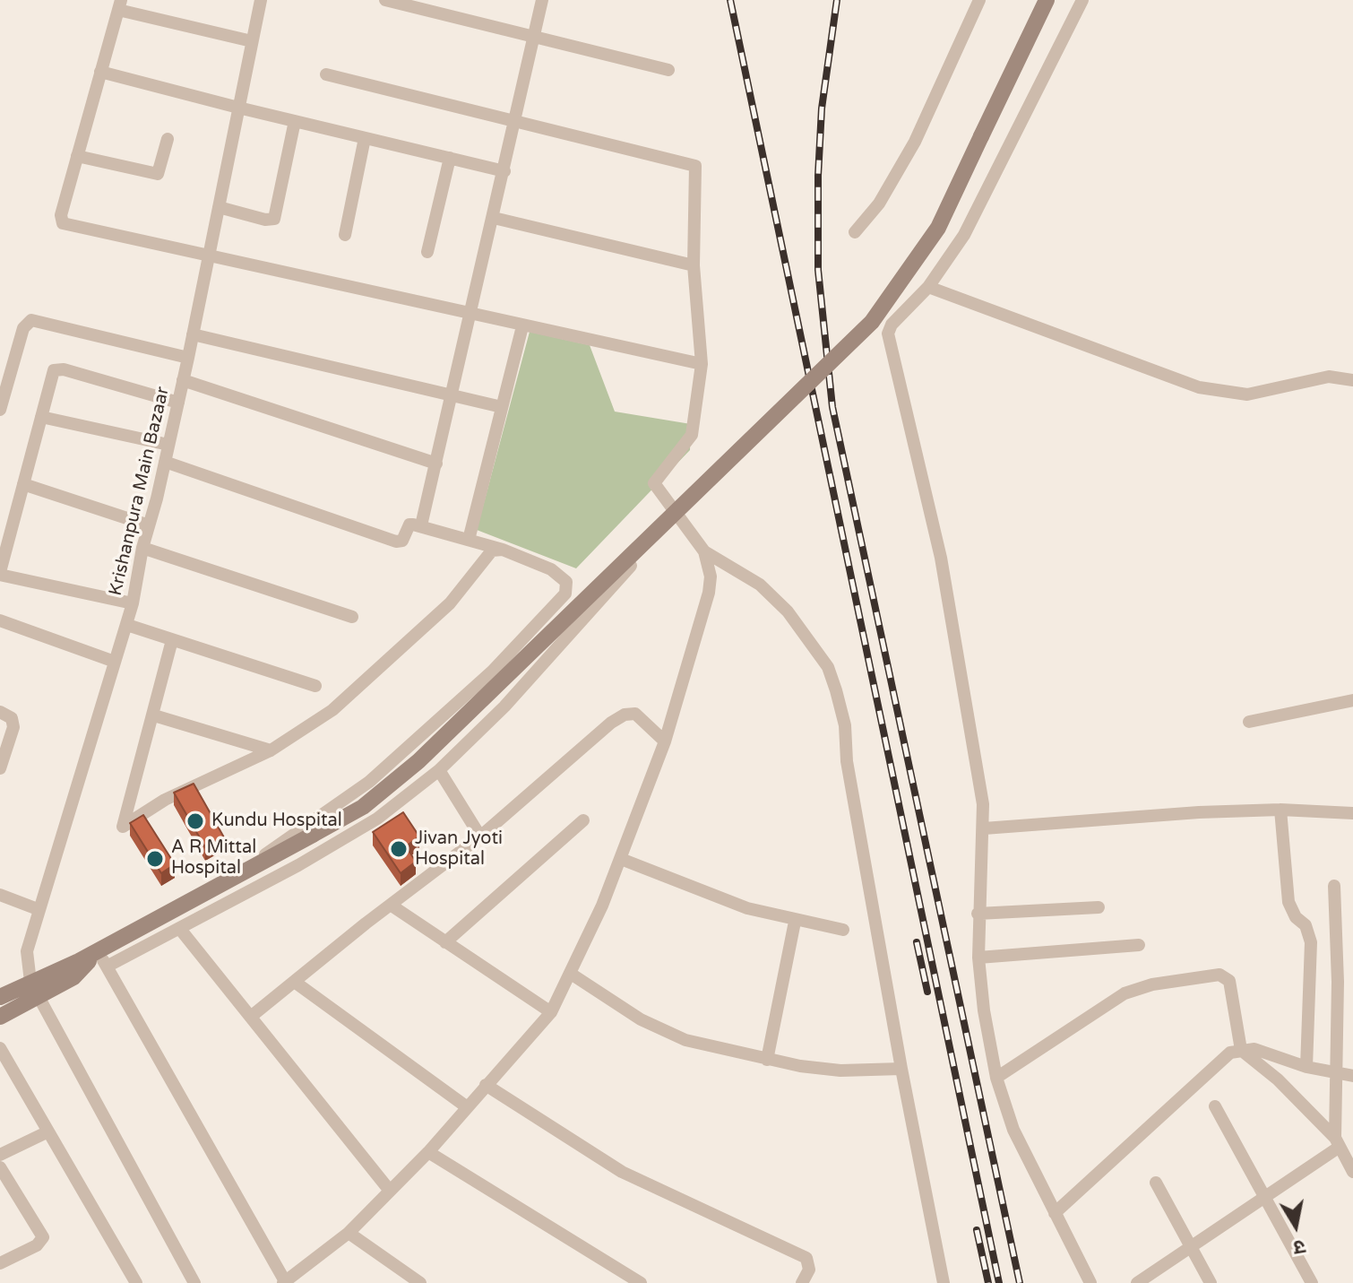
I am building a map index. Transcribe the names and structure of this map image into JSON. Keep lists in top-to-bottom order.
{
  "streets": {
    "street": ["Krishanpura Main Bazaar"]
  },
  "places": ["Kundu Hospital", "Jivan Jyoti Hospital", "A R Mittal Hospital"],
  "north": "bottom"
}
